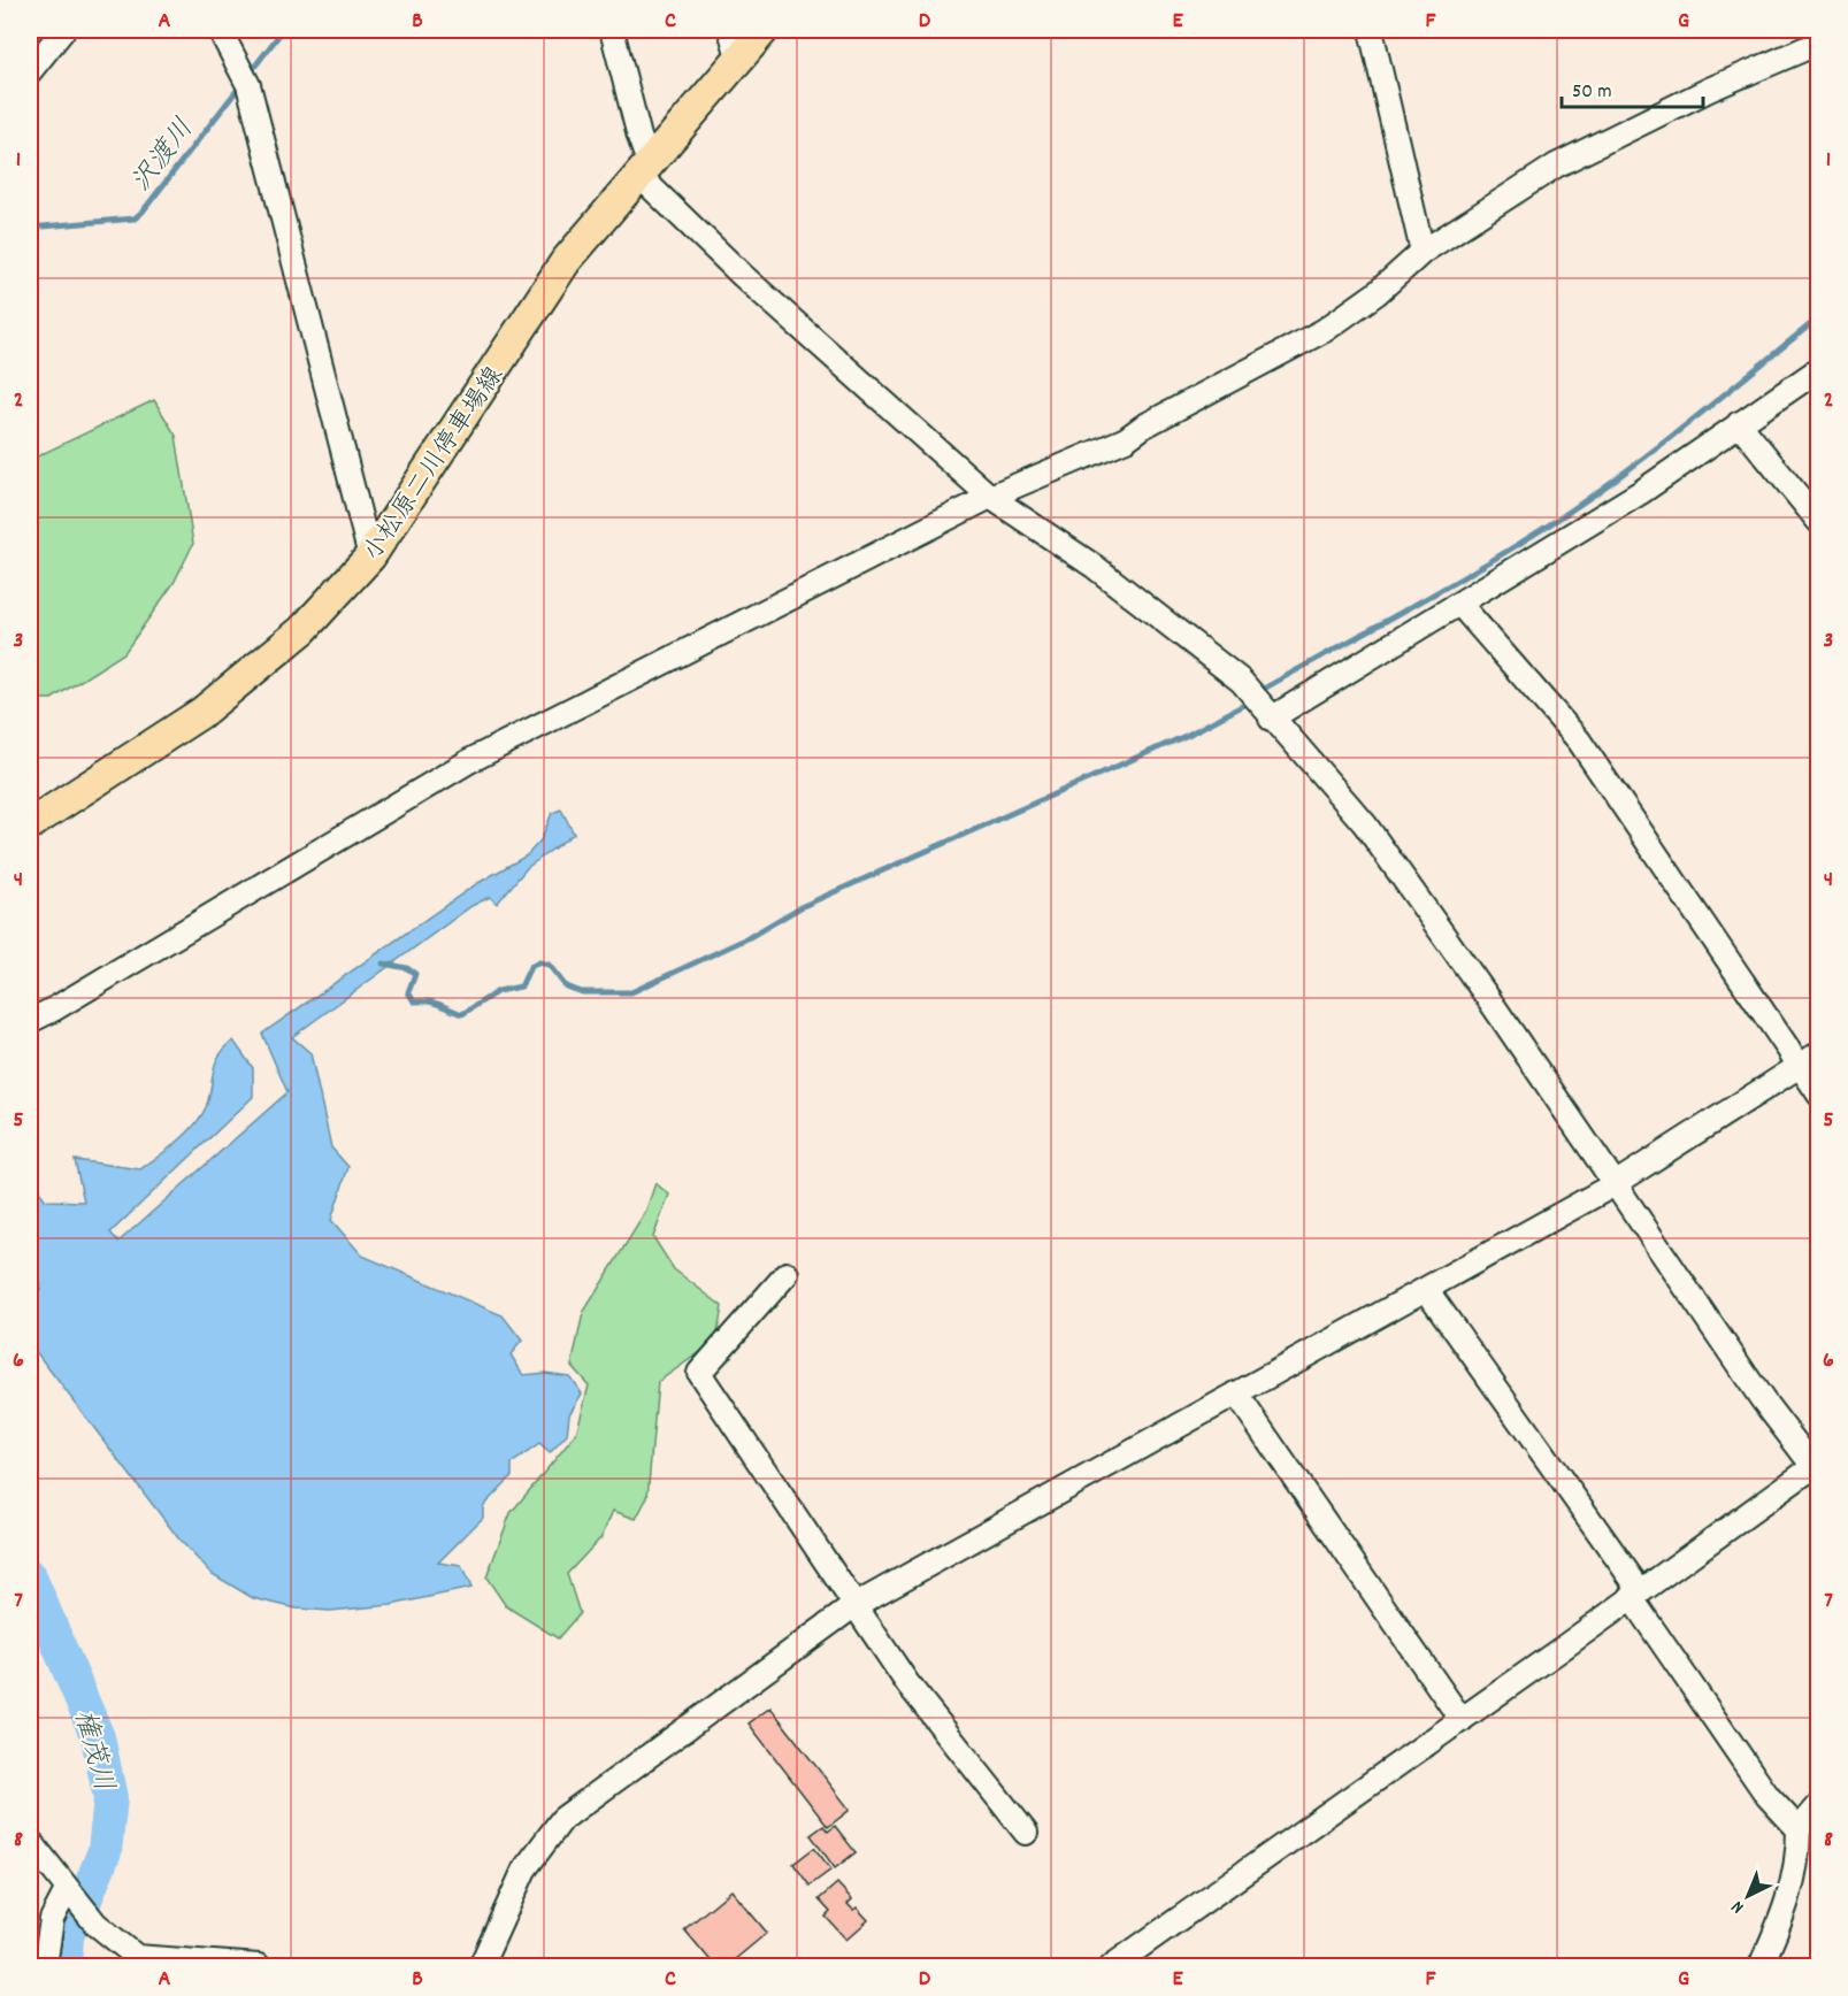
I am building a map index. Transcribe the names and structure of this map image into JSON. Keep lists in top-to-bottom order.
{
  "streets": {
    "main road": ["小松原二川停車場線"]
  },
  "water": ["沢渡川", "権茂川"],
  "scale_bar": "50 m",
  "north": "bottom left",
  "grid": {
    "columns": [
      "A",
      "B",
      "C",
      "D",
      "E",
      "F",
      "G"
    ],
    "rows": [
      "1",
      "2",
      "3",
      "4",
      "5",
      "6",
      "7",
      "8"
    ]
  }
}
